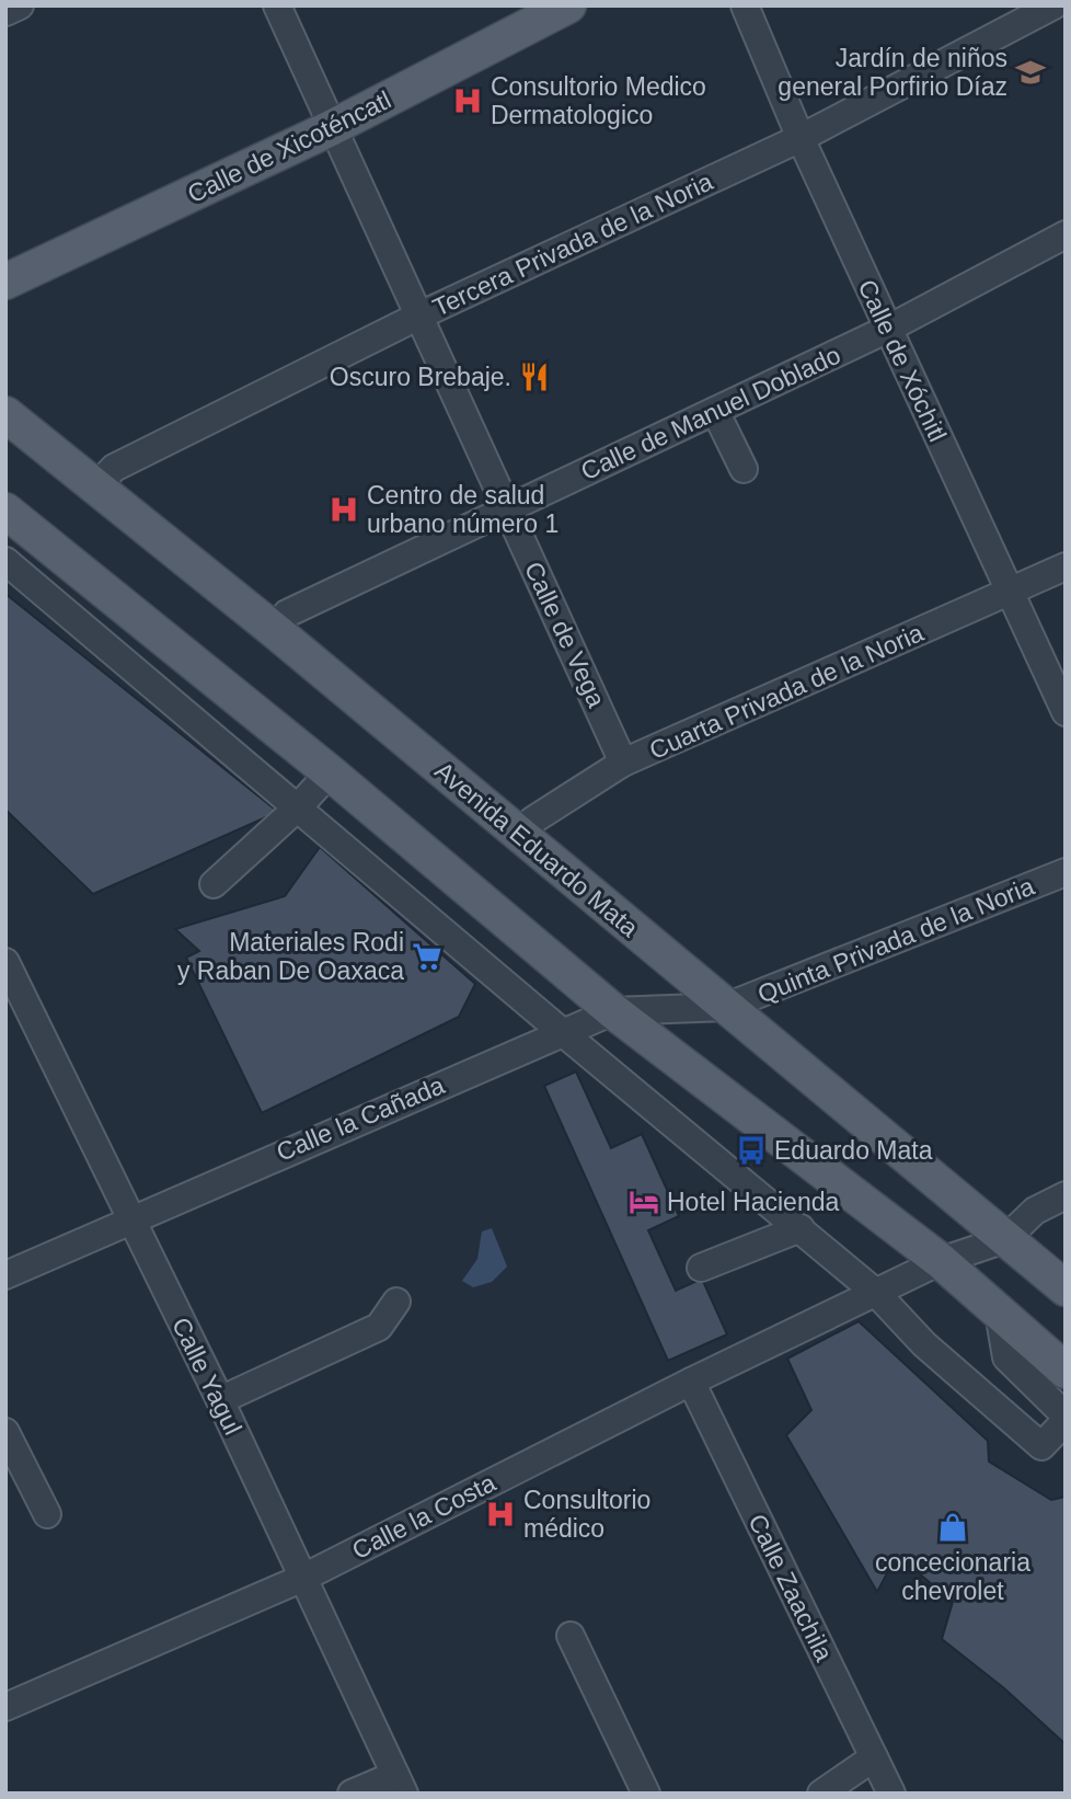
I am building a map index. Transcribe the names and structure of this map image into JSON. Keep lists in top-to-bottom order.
{
  "streets": {
    "main road": ["Calle de Xicoténcatl", "Avenida Eduardo Mata"],
    "street": [
      "Tercera Privada de la Noria",
      "Calle de Xóchitl",
      "Calle de Manuel Doblado",
      "Calle de Vega",
      "Cuarta Privada de la Noria",
      "Quinta Privada de la Noria",
      "Calle la Cañada",
      "Calle Yagul",
      "Calle la Costa",
      "Calle Zaachila"
    ]
  },
  "crossings": [
    ["Calle de Xicoténcatl", "Calle de Vega"],
    ["Tercera Privada de la Noria", "Calle de Xóchitl"],
    ["Tercera Privada de la Noria", "Calle de Vega"],
    ["Tercera Privada de la Noria", "Avenida Eduardo Mata"],
    ["Calle de Xóchitl", "Calle de Manuel Doblado"],
    ["Calle de Xóchitl", "Cuarta Privada de la Noria"],
    ["Calle de Manuel Doblado", "Calle de Vega"],
    ["Calle de Manuel Doblado", "Avenida Eduardo Mata"],
    ["Calle de Vega", "Cuarta Privada de la Noria"],
    ["Cuarta Privada de la Noria", "Avenida Eduardo Mata"],
    ["Avenida Eduardo Mata", "Quinta Privada de la Noria"],
    ["Avenida Eduardo Mata", "Calle la Cañada"],
    ["Avenida Eduardo Mata", "Calle la Costa"],
    ["Quinta Privada de la Noria", "Calle la Cañada"],
    ["Calle la Cañada", "Calle Yagul"],
    ["Calle Yagul", "Calle la Costa"],
    ["Calle la Costa", "Calle Zaachila"]
  ],
  "places": {
    "school or university": ["Jardín de niños general Porfirio Díaz"],
    "hospital": ["Consultorio Medico Dermatologico", "Centro de salud urbano número 1", "Consultorio médico"],
    "restaurant": ["Oscuro Brebaje."],
    "supermarket": ["Materiales Rodi y Raban De Oaxaca"],
    "bus stop": ["Eduardo Mata"],
    "hotel": ["Hotel Hacienda"],
    "shop": ["concecionaria chevrolet"]
  }
}
